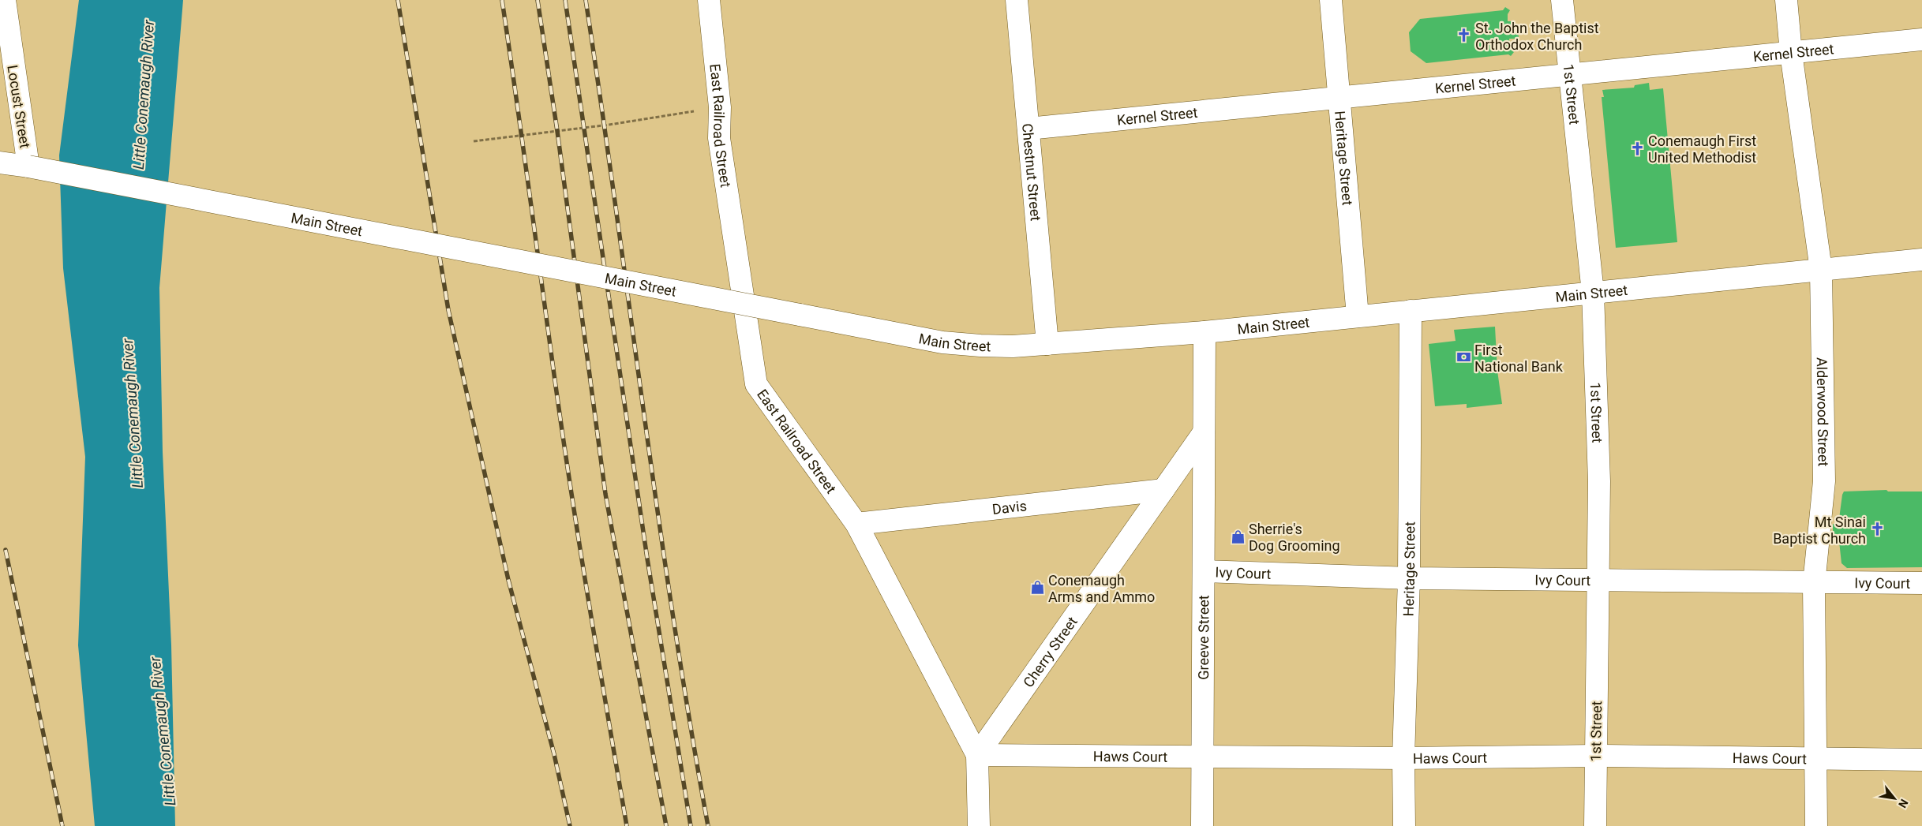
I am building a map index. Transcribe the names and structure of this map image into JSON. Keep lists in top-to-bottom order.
{
  "streets": {
    "street": [
      "Kernel Street",
      "1st Street",
      "Locust Street",
      "East Railroad Street",
      "Heritage Street",
      "Chestnut Street",
      "Main Street",
      "Alderwood Street",
      "Davis",
      "Ivy Court",
      "Greeve Street",
      "Cherry Street",
      "Haws Court"
    ]
  },
  "crossings": [
    ["Kernel Street", "1st Street"],
    ["Kernel Street", "Heritage Street"],
    ["Kernel Street", "Chestnut Street"],
    ["Kernel Street", "Alderwood Street"],
    ["1st Street", "Main Street"],
    ["1st Street", "Ivy Court"],
    ["1st Street", "Haws Court"],
    ["Locust Street", "Main Street"],
    ["East Railroad Street", "Davis"],
    ["East Railroad Street", "Cherry Street"],
    ["East Railroad Street", "Haws Court"],
    ["Heritage Street", "Main Street"],
    ["Heritage Street", "Ivy Court"],
    ["Heritage Street", "Haws Court"],
    ["Chestnut Street", "Main Street"],
    ["Main Street", "Alderwood Street"],
    ["Main Street", "Greeve Street"],
    ["Alderwood Street", "Ivy Court"],
    ["Alderwood Street", "Haws Court"],
    ["Davis", "Cherry Street"],
    ["Ivy Court", "Greeve Street"],
    ["Greeve Street", "Cherry Street"],
    ["Greeve Street", "Haws Court"],
    ["Cherry Street", "Haws Court"]
  ],
  "water": ["Little Conemaugh River"],
  "places": {
    "church": ["St. John the Baptist Orthodox Church", "Conemaugh First United Methodist", "Mt Sinai Baptist Church"],
    "bank": ["First National Bank"],
    "shop": ["Sherrie's Dog Grooming", "Conemaugh Arms and Ammo"]
  },
  "north": "bottom right"
}
